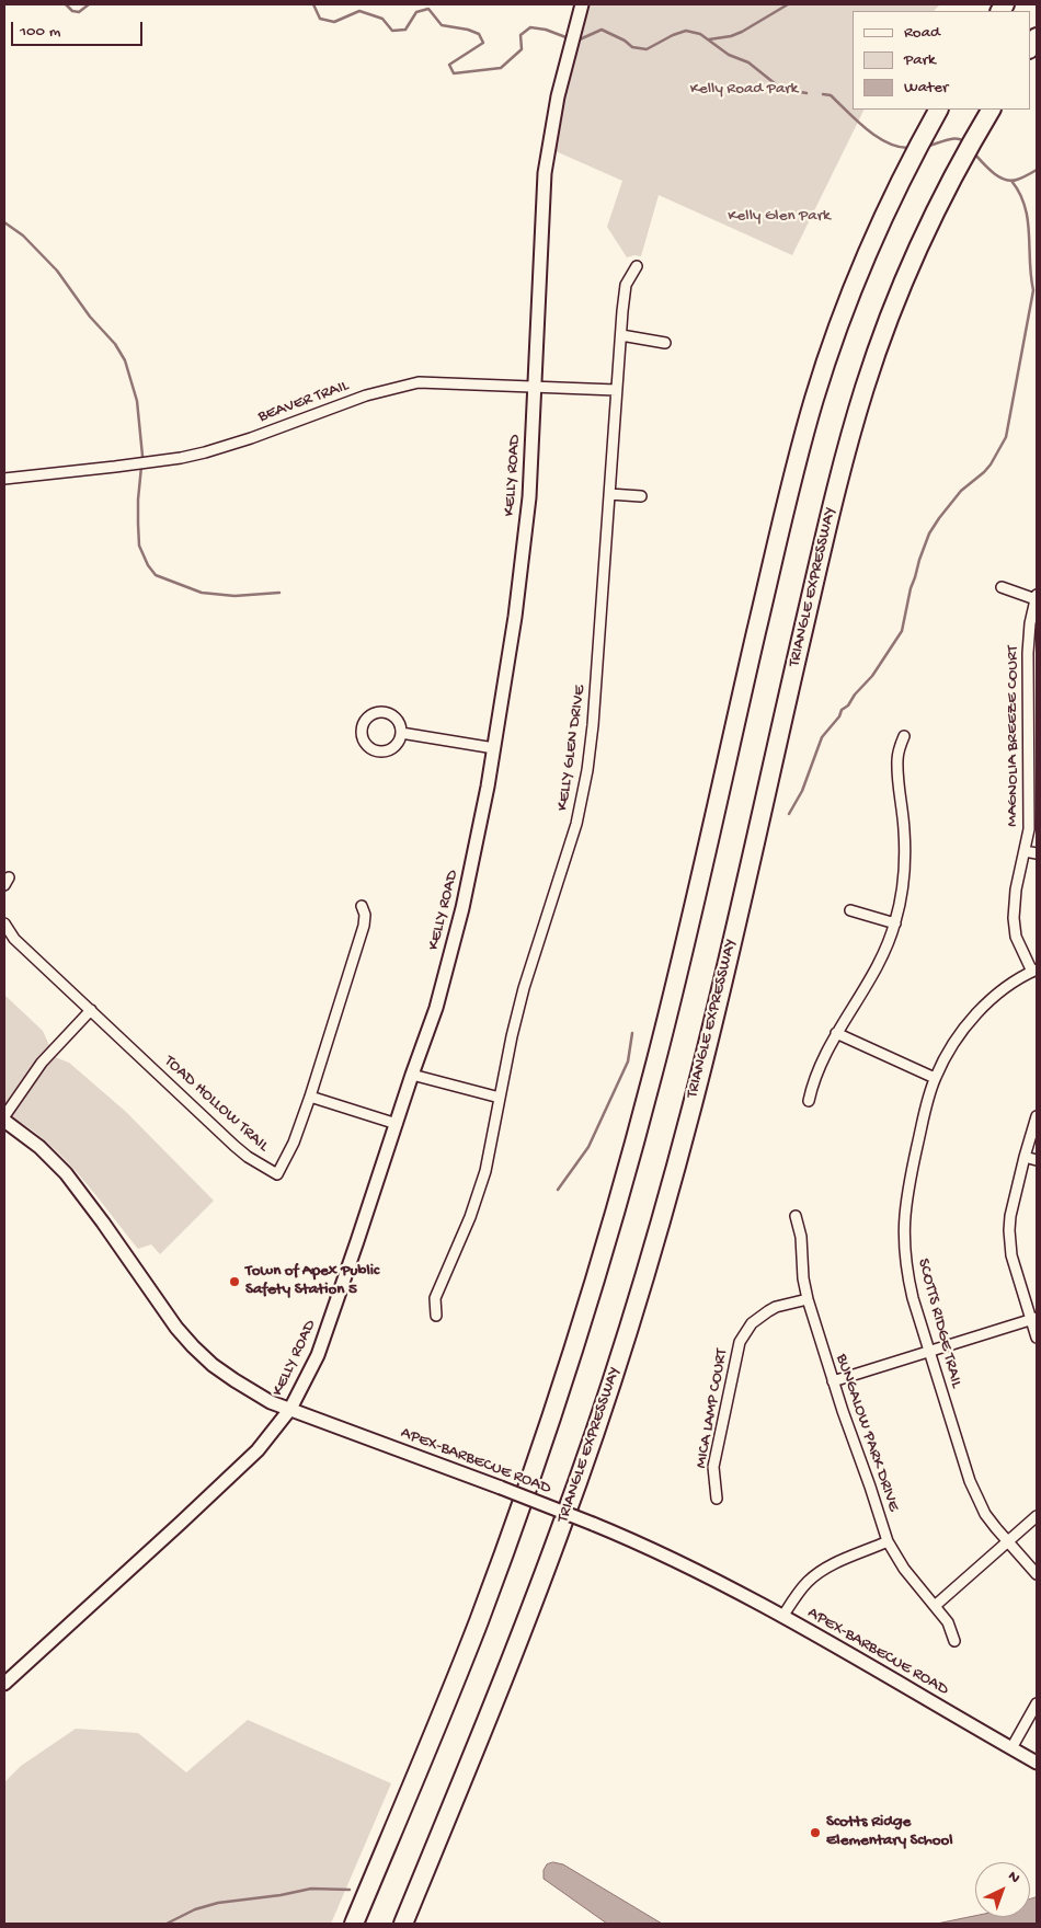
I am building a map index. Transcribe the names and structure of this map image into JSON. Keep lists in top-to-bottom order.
{
  "streets": {
    "highway": ["TRIANGLE EXPRESSWAY"],
    "street": [
      "BEAVER TRAIL",
      "KELLY ROAD",
      "MAGNOLIA BREEZE COURT",
      "KELLY GLEN DRIVE",
      "TOAD HOLLOW TRAIL",
      "SCOTTS RIDGE TRAIL",
      "MICA LAMP COURT",
      "BUNGALOW PARK DRIVE",
      "APEX-BARBECUE ROAD"
    ]
  },
  "crossings": [
    ["BEAVER TRAIL", "KELLY ROAD"],
    ["BEAVER TRAIL", "KELLY GLEN DRIVE"],
    ["KELLY ROAD", "APEX-BARBECUE ROAD"],
    ["MAGNOLIA BREEZE COURT", "SCOTTS RIDGE TRAIL"],
    ["MICA LAMP COURT", "BUNGALOW PARK DRIVE"]
  ],
  "parks": ["Kelly Road Park", "Kelly Glen Park"],
  "places": ["Town of Apex Public Safety Station 5", "Scotts Ridge Elementary School"],
  "legend": ["Road", "Park", "Water"],
  "scale_bar": "100 m",
  "north": "top right"
}
